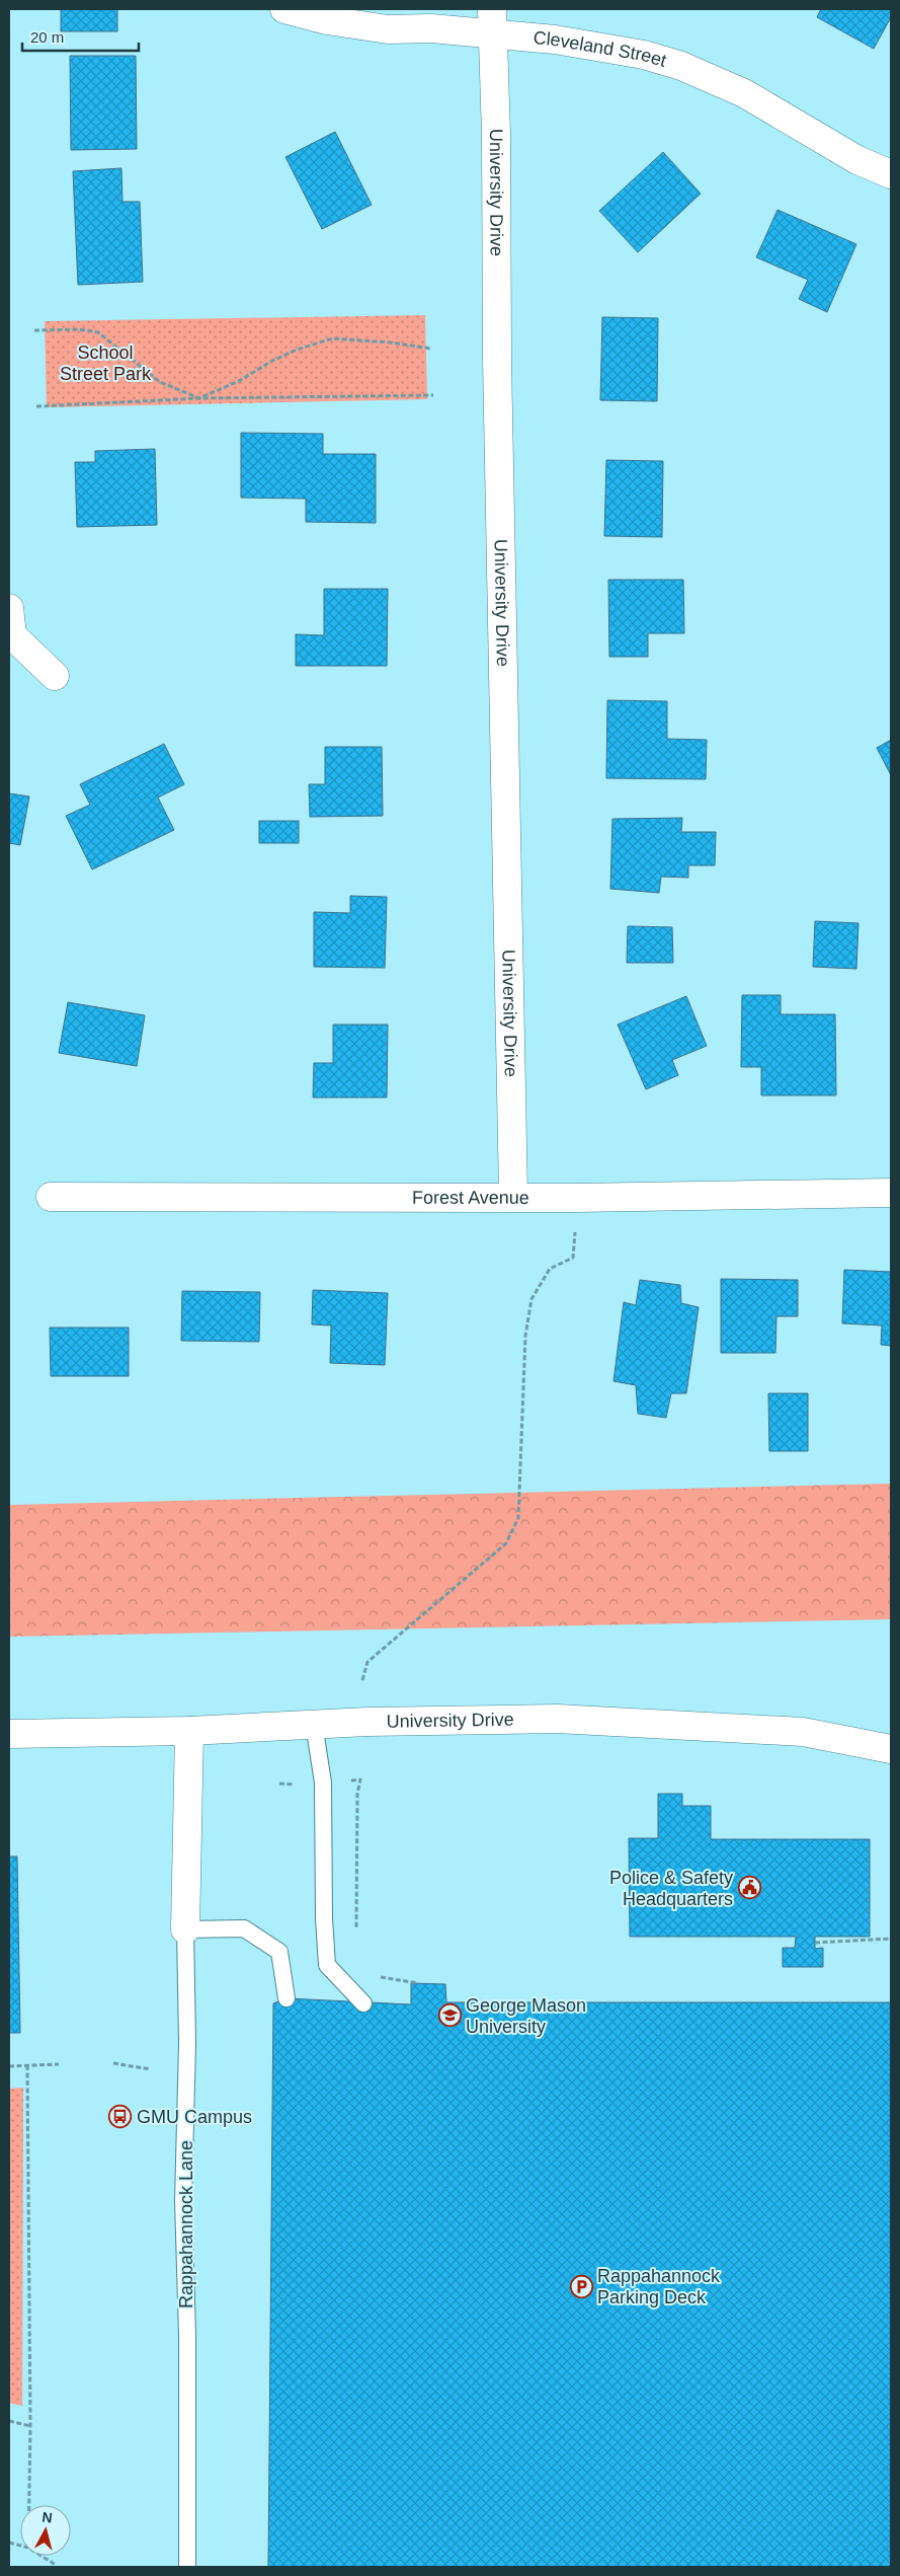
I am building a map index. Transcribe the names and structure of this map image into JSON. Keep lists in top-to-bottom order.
{
  "streets": {
    "street": [
      "Cleveland Street",
      "University Drive",
      "Forest Avenue",
      "Rappahannock Lane"
    ]
  },
  "crossings": [
    ["Cleveland Street", "University Drive"],
    ["University Drive", "Forest Avenue"],
    ["University Drive", "Rappahannock Lane"]
  ],
  "parks": ["School Street Park"],
  "places": {
    "public building": ["Police & Safety Headquarters"],
    "school or university": ["George Mason University"],
    "bus stop": ["GMU Campus"],
    "parking": ["Rappahannock Parking Deck"]
  },
  "scale_bar": "20 m",
  "north": "top"
}
